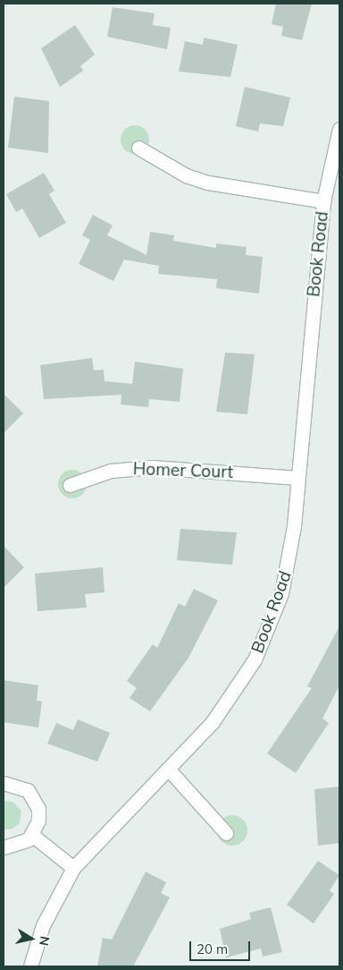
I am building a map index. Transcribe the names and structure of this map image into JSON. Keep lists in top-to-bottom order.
{
  "streets": {
    "street": ["Book Road", "Homer Court"]
  },
  "crossings": [
    ["Book Road", "Homer Court"]
  ],
  "scale_bar": "20 m",
  "north": "right"
}
